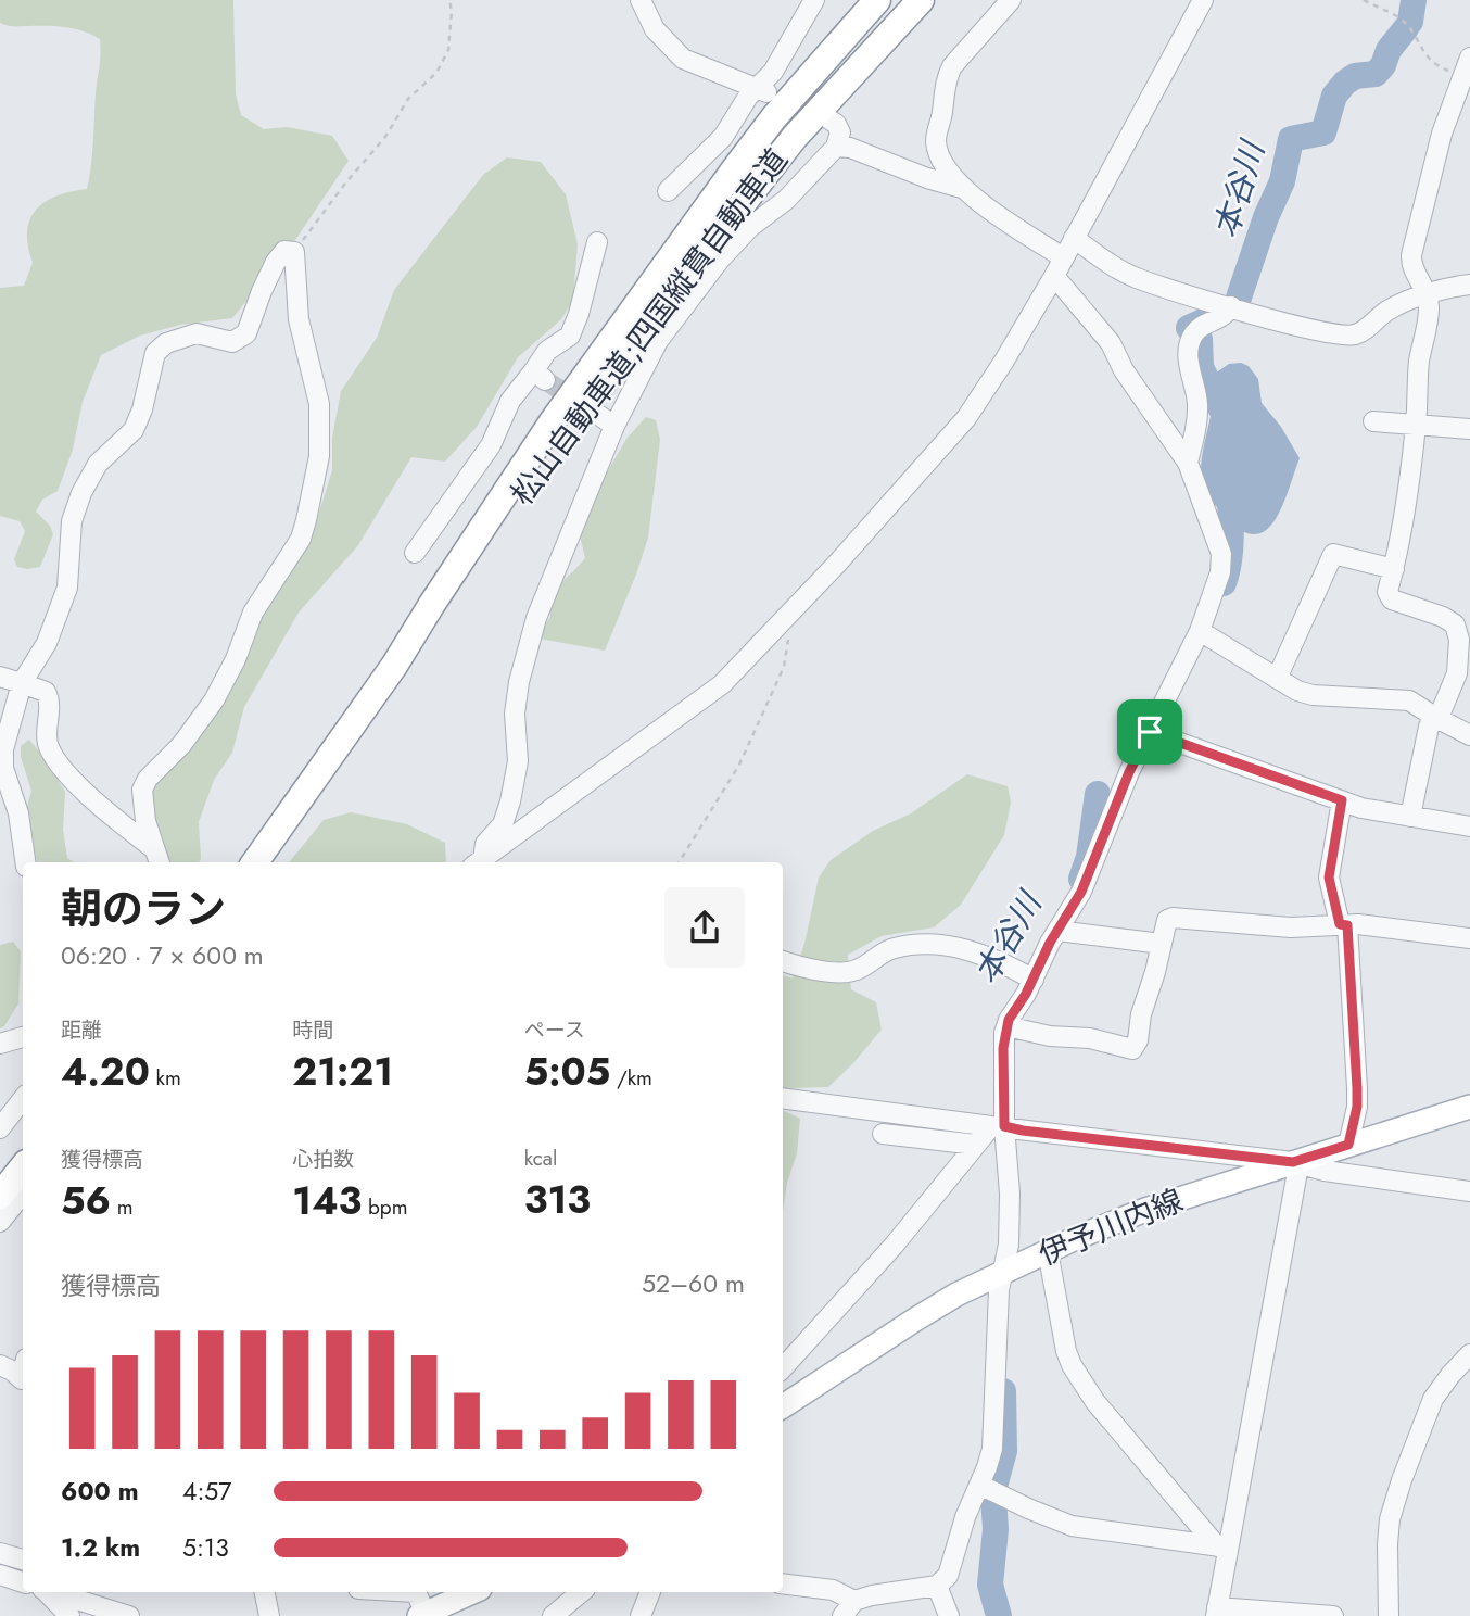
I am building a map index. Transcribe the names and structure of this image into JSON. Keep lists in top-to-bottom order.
{
  "streets": {
    "highway": ["松山自動車道;四国縦貫自動車道"],
    "main road": ["伊予川内線"]
  },
  "water": ["本谷川"],
  "page": {
    "heading": ["朝のラン", "06:20 · 7 × 600 m"],
    "stats": [
      ["距離", "4.20 km"],
      ["時間", "21:21"],
      ["ペース", "5:05 /km"],
      ["獲得標高", "56 m"],
      ["心拍数", "143 bpm"],
      ["kcal", "313"]
    ],
    "chart": ["獲得標高", "52–60 m"],
    "list": [
      {
        "name": "600 m",
        "note": "4:57"
      },
      {
        "name": "1.2 km",
        "note": "5:13"
      }
    ]
  }
}
